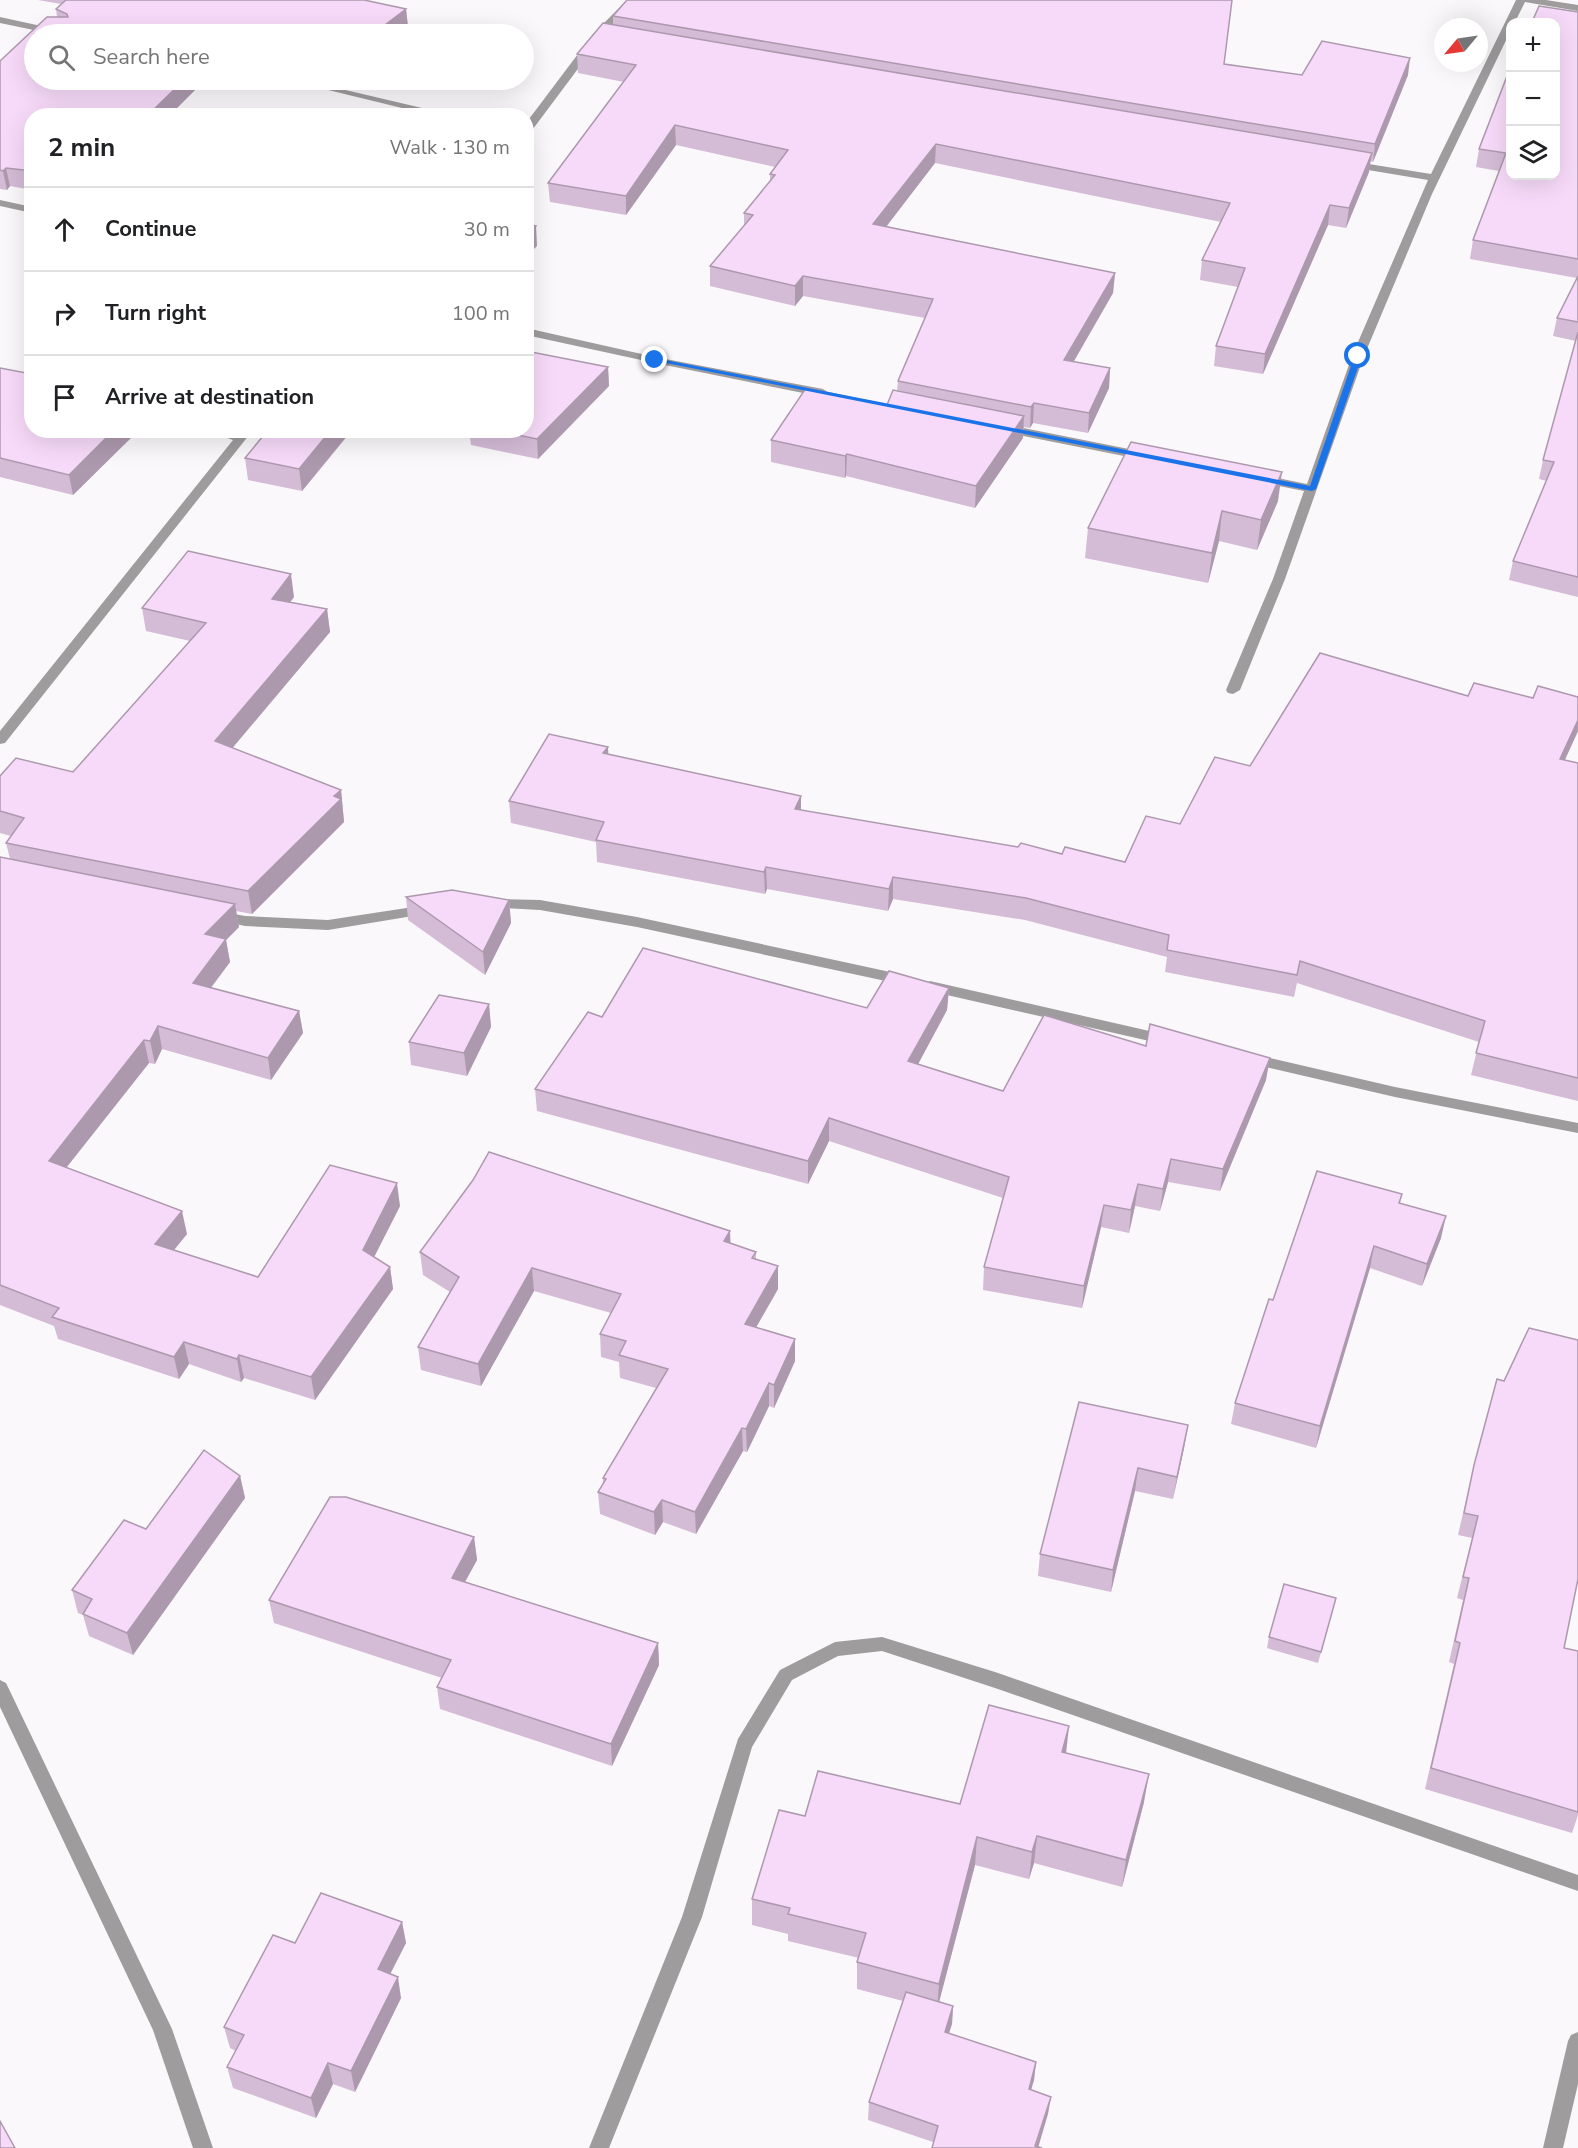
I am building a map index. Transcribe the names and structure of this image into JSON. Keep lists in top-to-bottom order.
{
  "north": "bottom left",
  "page": {
    "map_buttons": ["+", "−"],
    "search": "Search here",
    "heading": ["2 min", "Walk · 130 m"],
    "list": [
      ["Continue", "30 m"],
      ["Turn right", "100 m"],
      "Arrive at destination"
    ]
  }
}
